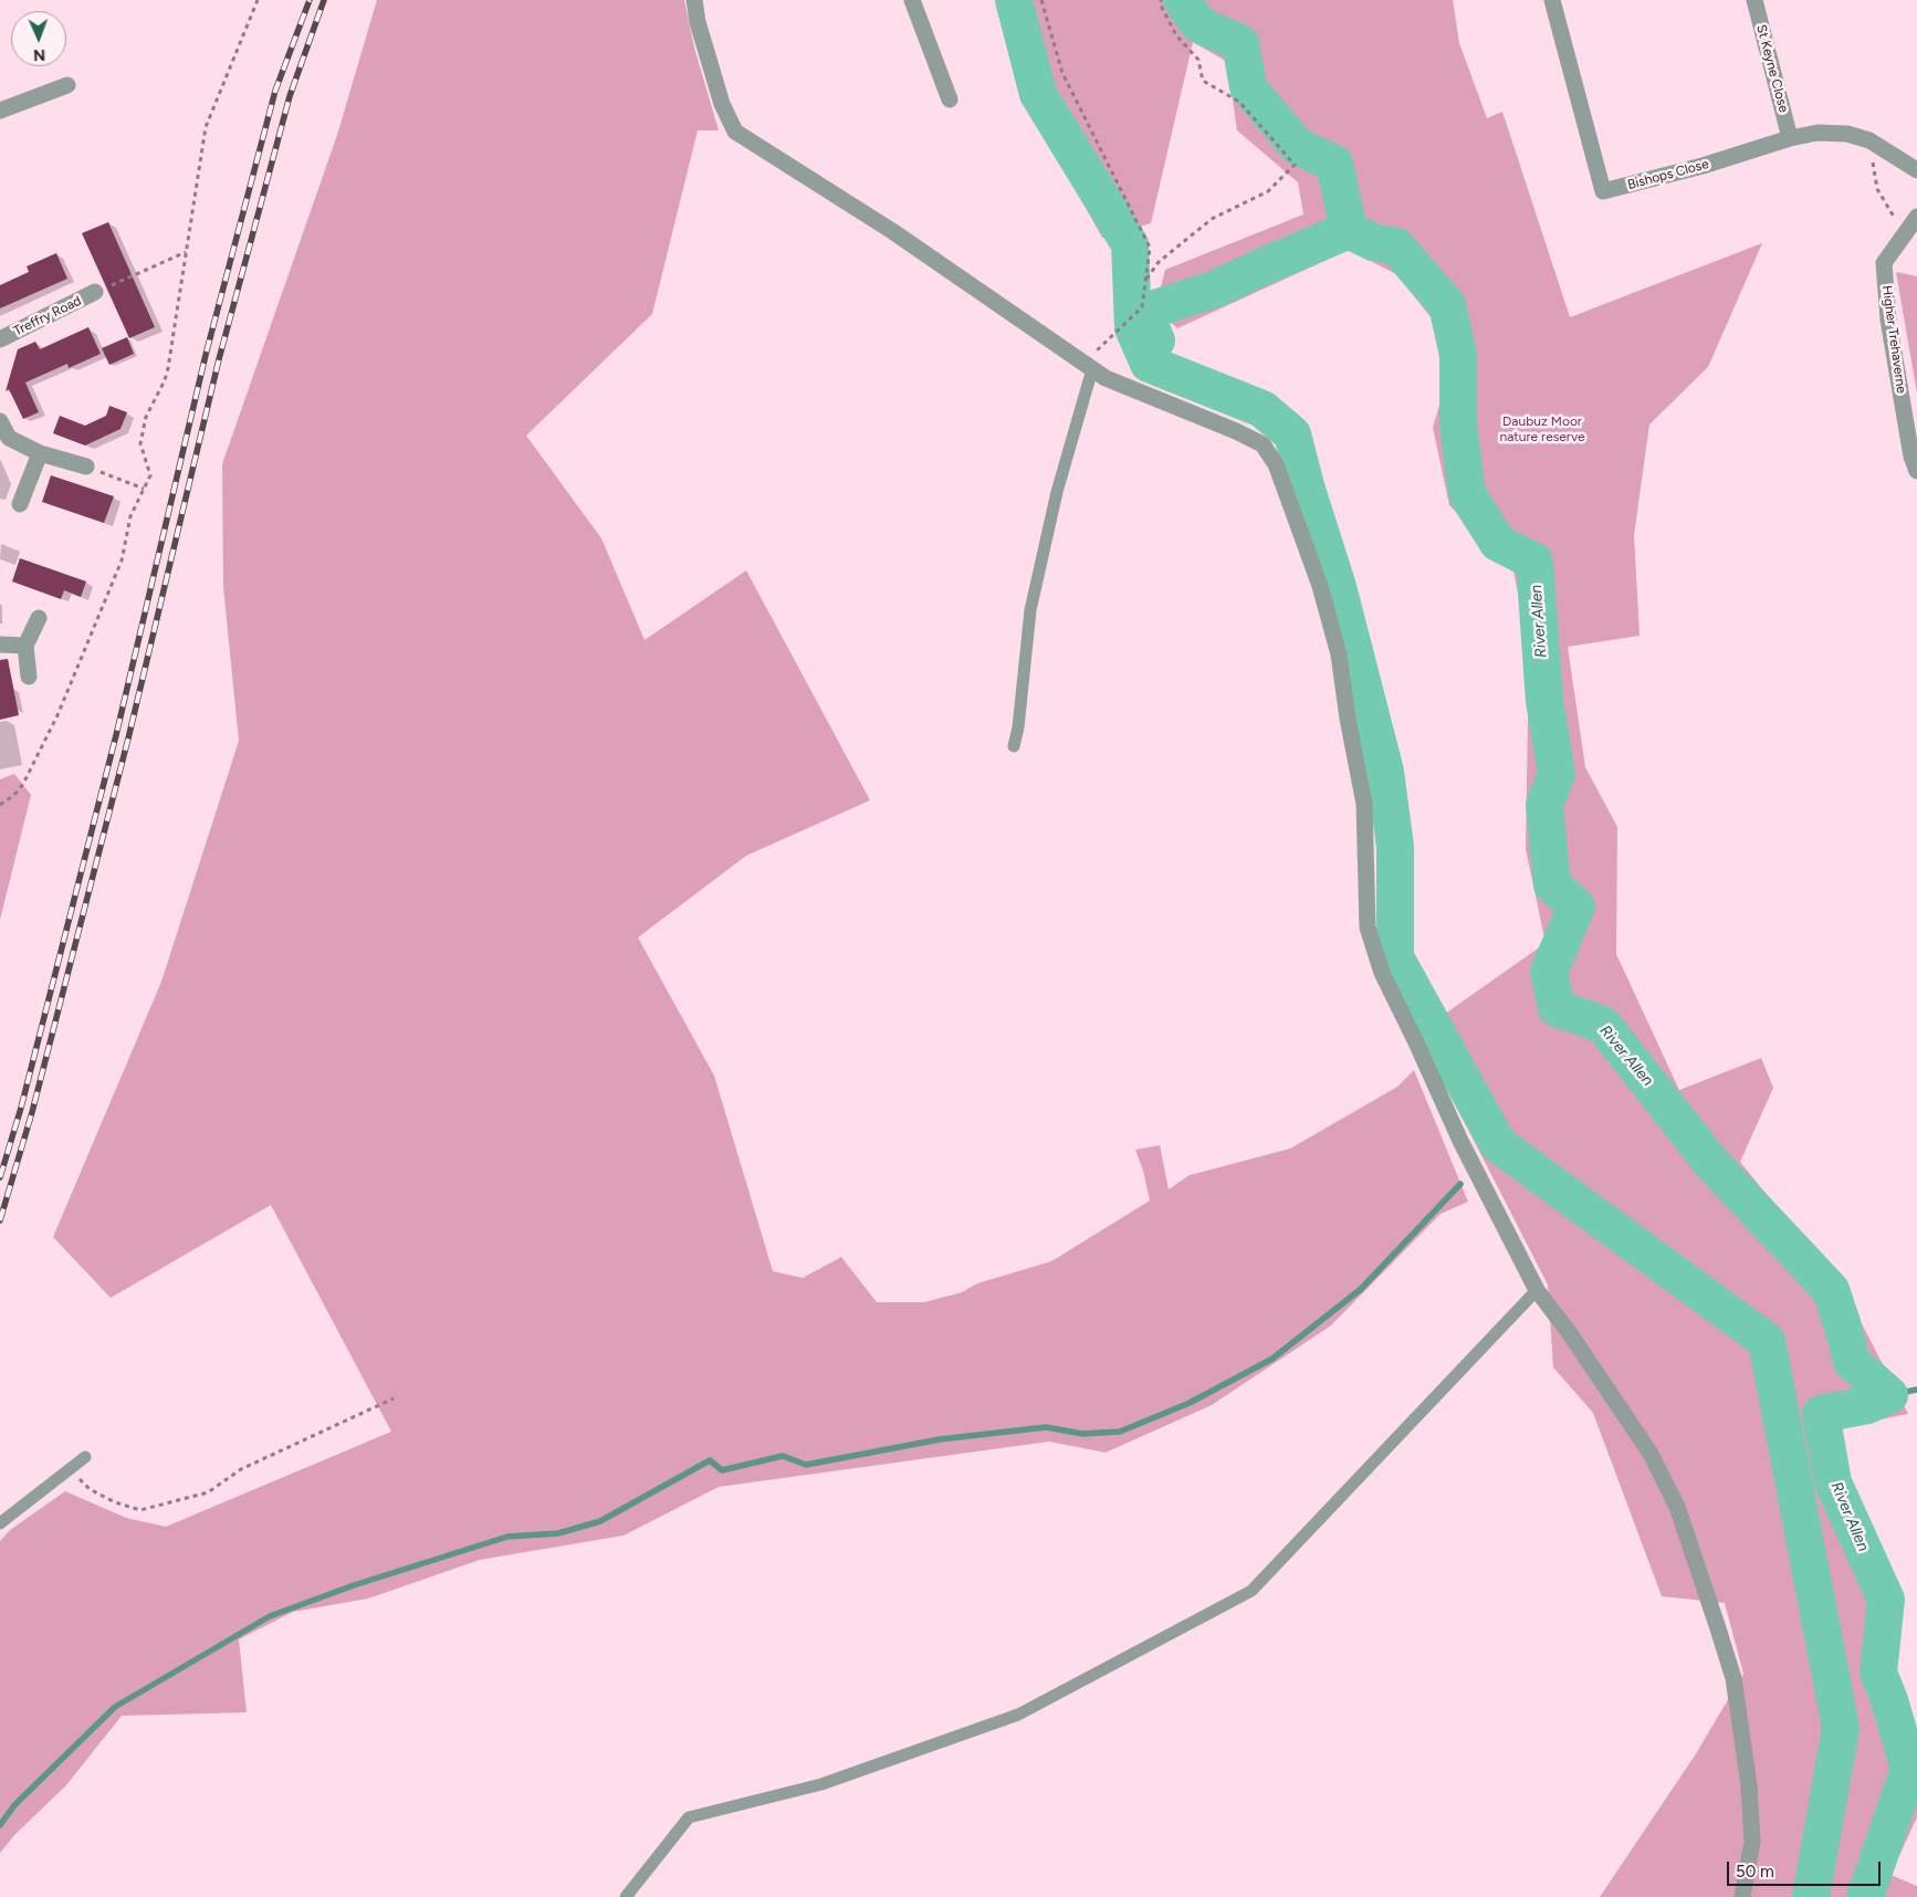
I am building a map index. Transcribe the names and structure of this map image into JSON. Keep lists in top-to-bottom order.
{
  "streets": {
    "street": [
      "St Keyne Close",
      "Bishops Close",
      "Treffry Road",
      "Higher Trehaverne"
    ]
  },
  "crossings": [
    ["St Keyne Close", "Bishops Close"]
  ],
  "water": ["River Allen"],
  "parks": ["Daubuz Moor nature reserve"],
  "scale_bar": "50 m",
  "north": "bottom"
}
